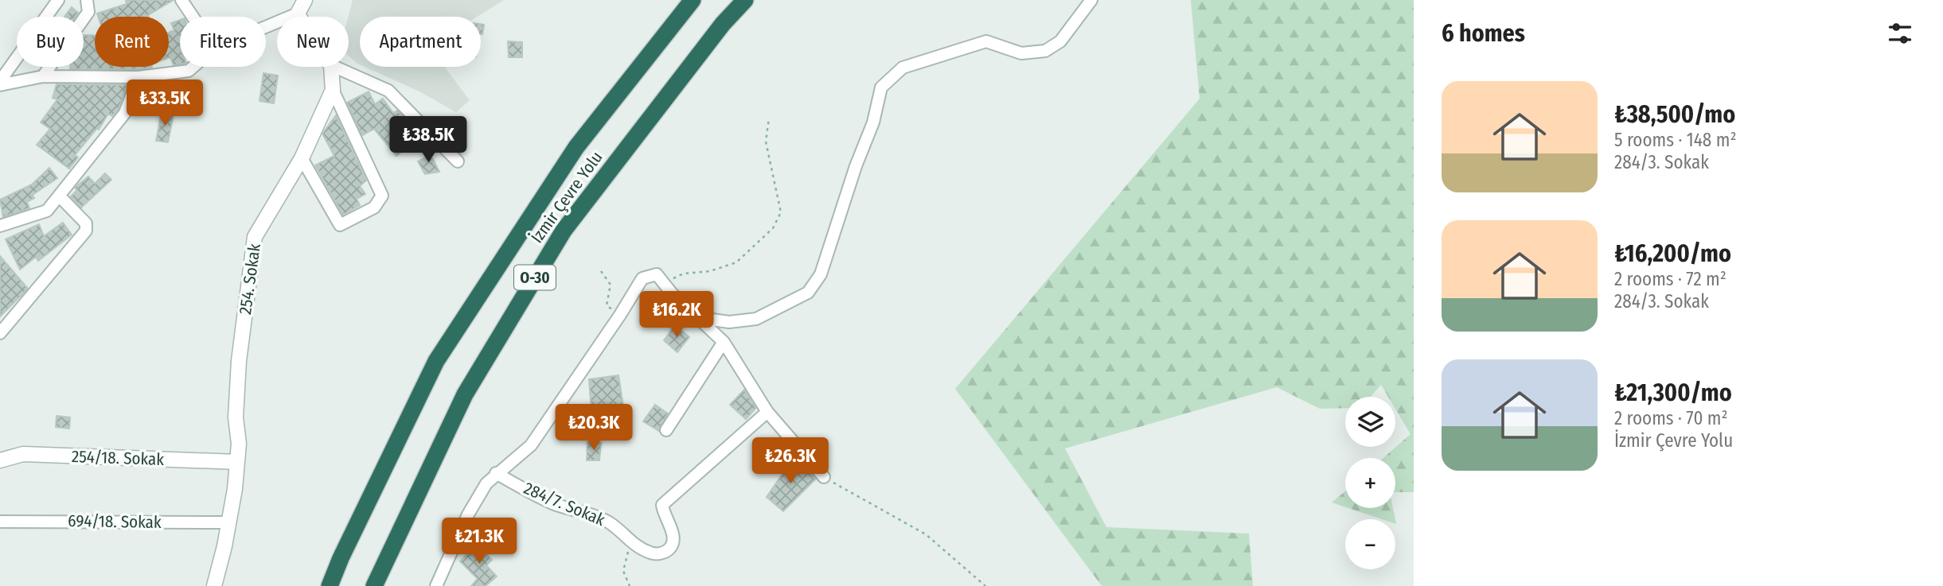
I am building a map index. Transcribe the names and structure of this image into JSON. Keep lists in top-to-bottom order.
{
  "streets": {
    "highway": ["İzmir Çevre Yolu", "O-30"],
    "street": [
      "254. Sokak",
      "254/18. Sokak",
      "284/7. Sokak",
      "694/18. Sokak"
    ]
  },
  "crossings": [
    ["254. Sokak", "254/18. Sokak"],
    ["254. Sokak", "694/18. Sokak"]
  ],
  "page": {
    "heading": "6 homes",
    "chip": [
      "Buy",
      "Rent",
      "Filters",
      "New",
      "Apartment"
    ],
    "list": [
      {
        "name": "₺38,500/mo",
        "note": "5 rooms · 148 m² · 284/3. Sokak"
      },
      {
        "name": "₺16,200/mo",
        "note": "2 rooms · 72 m² · 284/3. Sokak"
      },
      {
        "name": "₺21,300/mo",
        "note": "2 rooms · 70 m² · İzmir Çevre Yolu"
      }
    ],
    "price": [
      "₺33.5K",
      "₺38.5K",
      "₺16.2K",
      "₺20.3K",
      "₺26.3K",
      "₺21.3K"
    ],
    "map_buttons": ["+", "−"]
  }
}
